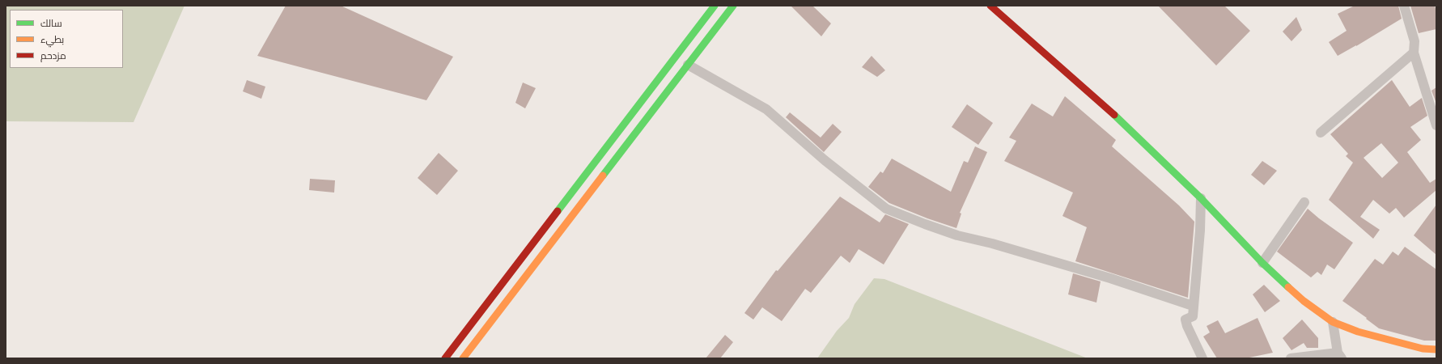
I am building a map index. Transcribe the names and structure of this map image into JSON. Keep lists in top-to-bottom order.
{
  "legend": ["سالك", "بطيء", "مزدحم"]
}
